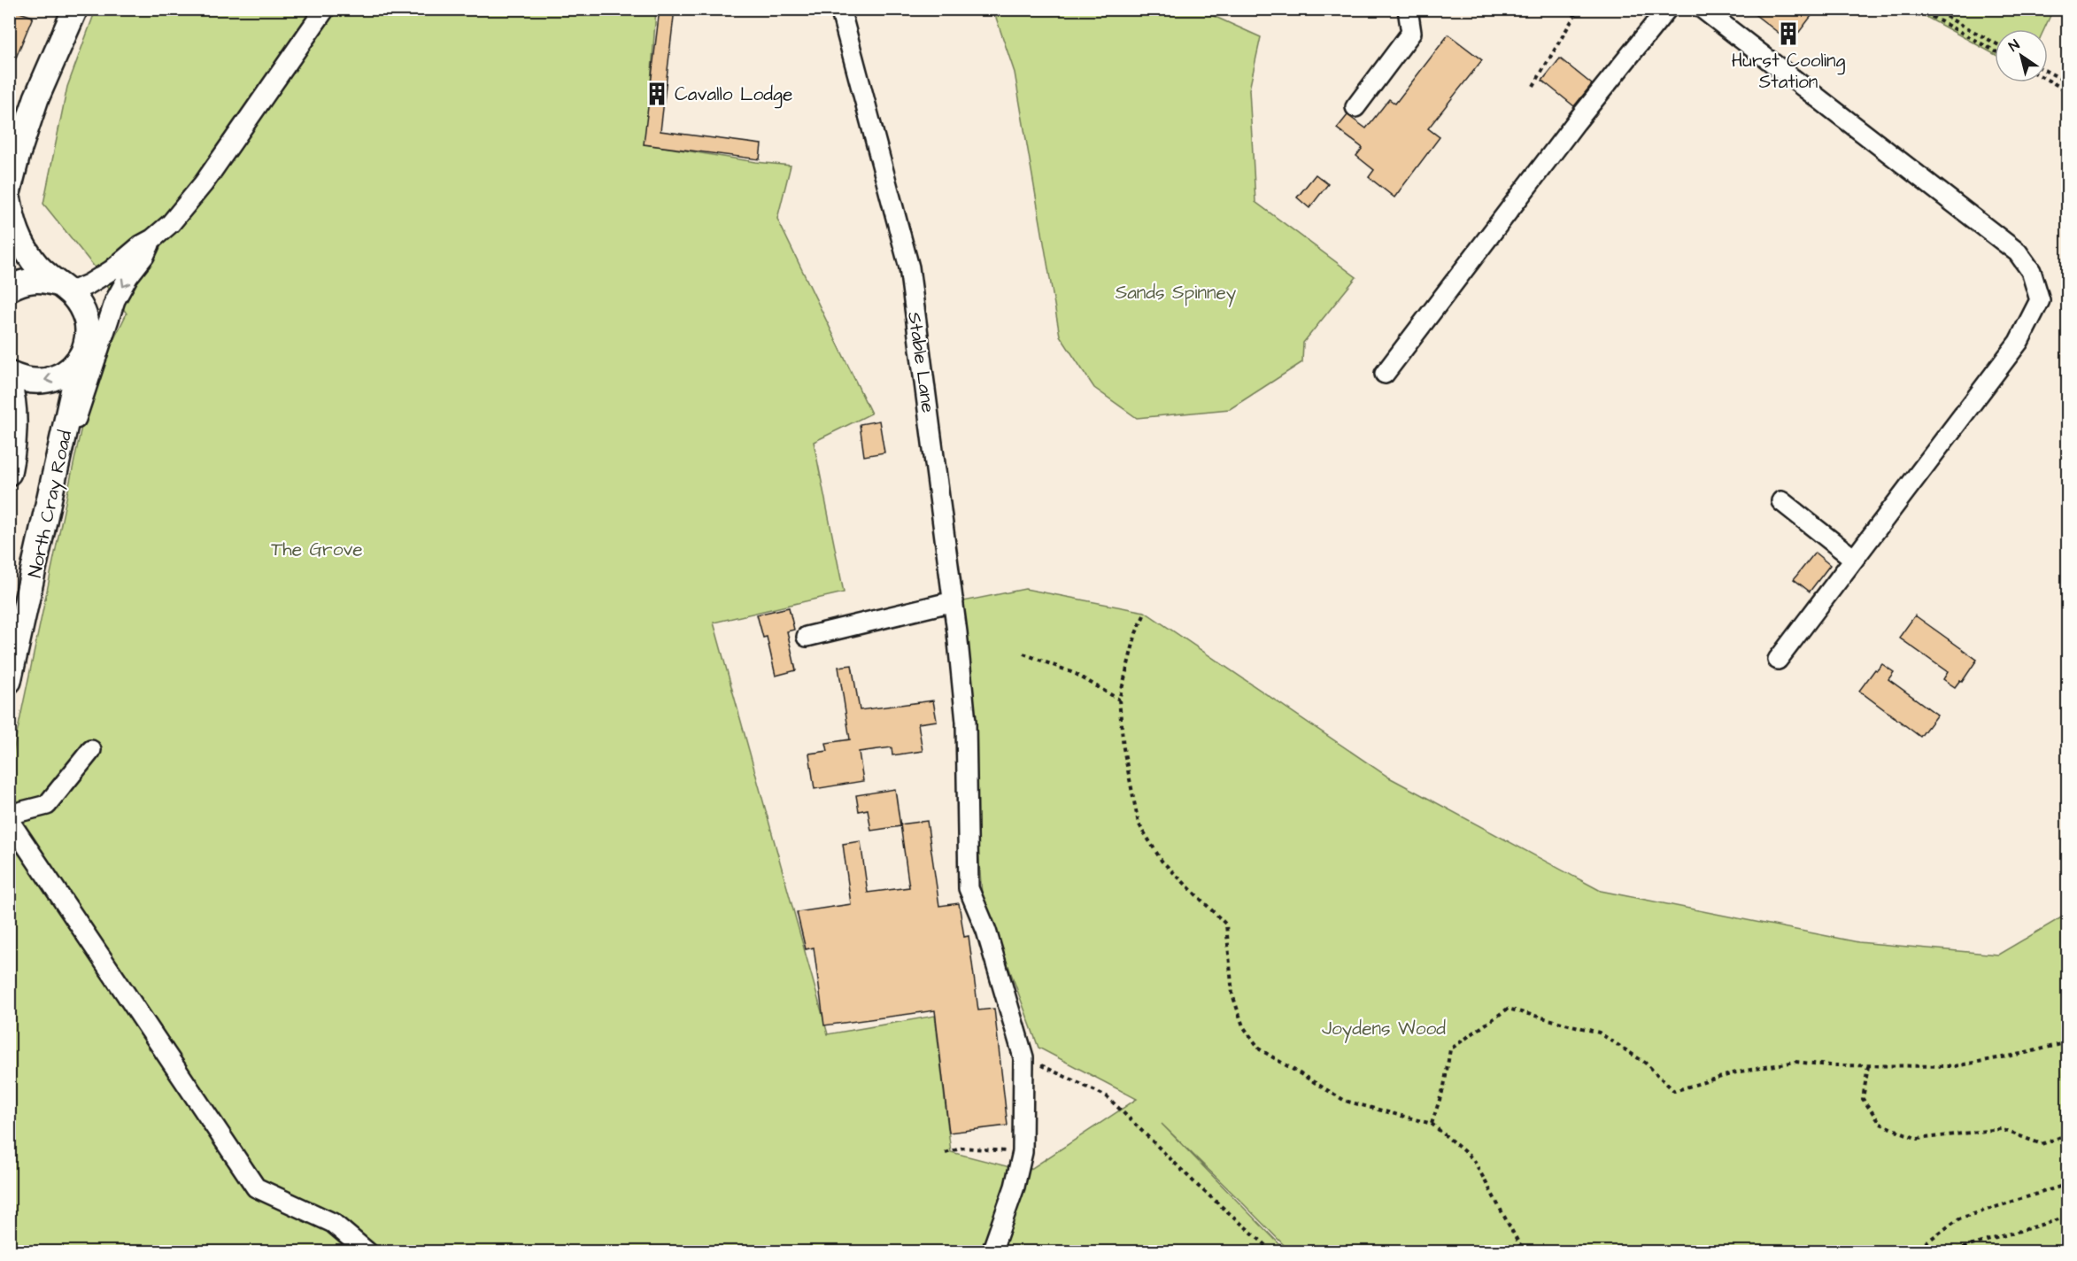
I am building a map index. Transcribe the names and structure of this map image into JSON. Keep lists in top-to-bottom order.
{
  "streets": {
    "main road": ["North Cray Road"],
    "street": ["Stable Lane"]
  },
  "parks": ["Sands Spinney", "The Grove", "Joydens Wood"],
  "places": {
    "building": ["Hurst Cooling Station", "Cavallo Lodge"]
  },
  "north": "top left"
}
